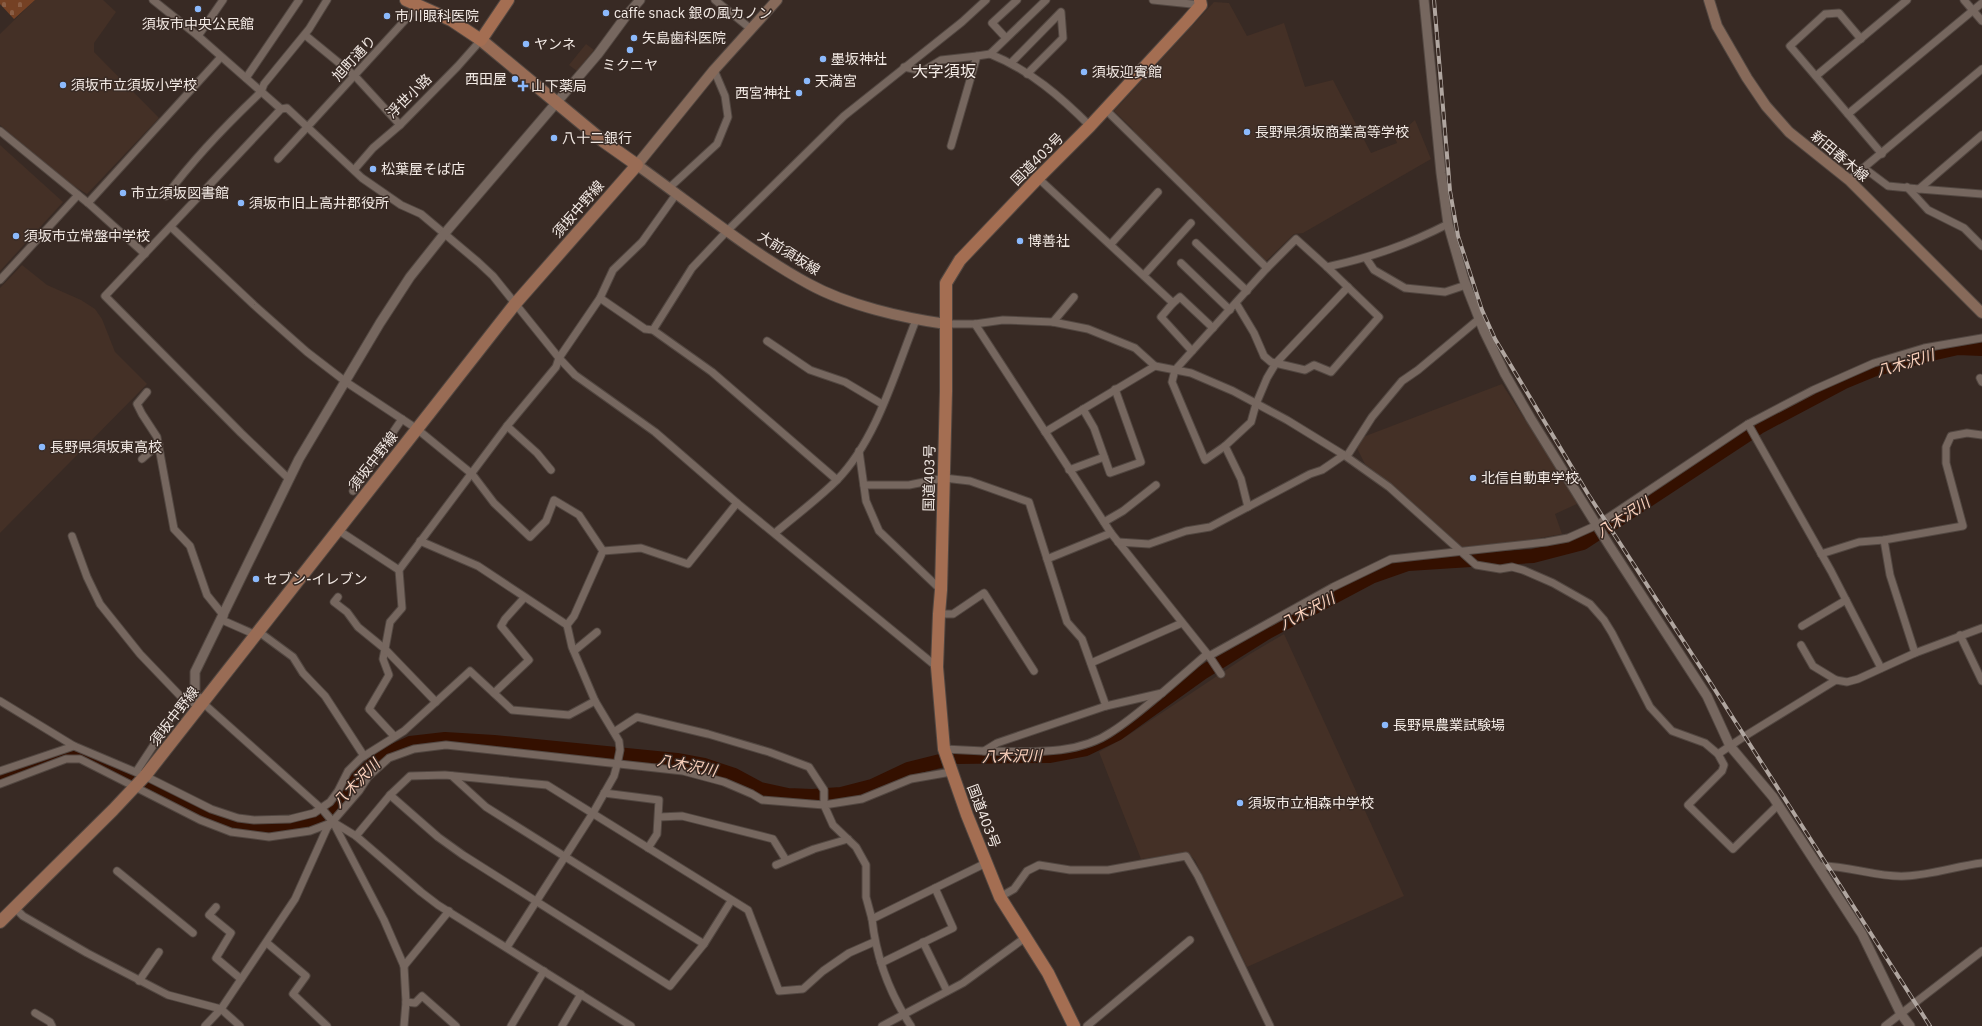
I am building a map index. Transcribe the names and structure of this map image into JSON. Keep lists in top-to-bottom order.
{
  "streets": {
    "highway": ["国道403号"],
    "main road": ["新田春木線", "須坂中野線", "大前須坂線"],
    "street": ["旭町通り", "浮世小路"]
  },
  "crossings": [
    ["国道403号", "大前須坂線"],
    ["須坂中野線", "大前須坂線"]
  ],
  "districts": ["大字須坂"],
  "water": ["八木沢川"],
  "places": {
    "other": [
      "須坂市中央公民館",
      "caffe snack 銀の風カノン",
      "市川眼科医院",
      "矢島歯科医院",
      "ヤンネ",
      "ミクニヤ",
      "墨坂神社",
      "須坂迎賓館",
      "西田屋",
      "天満宮",
      "須坂市立須坂小学校",
      "西宮神社",
      "長野県須坂商業高等学校",
      "八十二銀行",
      "松葉屋そば店",
      "市立須坂図書館",
      "須坂市旧上高井郡役所",
      "須坂市立常盤中学校",
      "博善社",
      "長野県須坂東高校",
      "北信自動車学校",
      "セブン-イレブン",
      "長野県農業試験場",
      "須坂市立相森中学校"
    ],
    "health": ["山下薬局"]
  }
}
